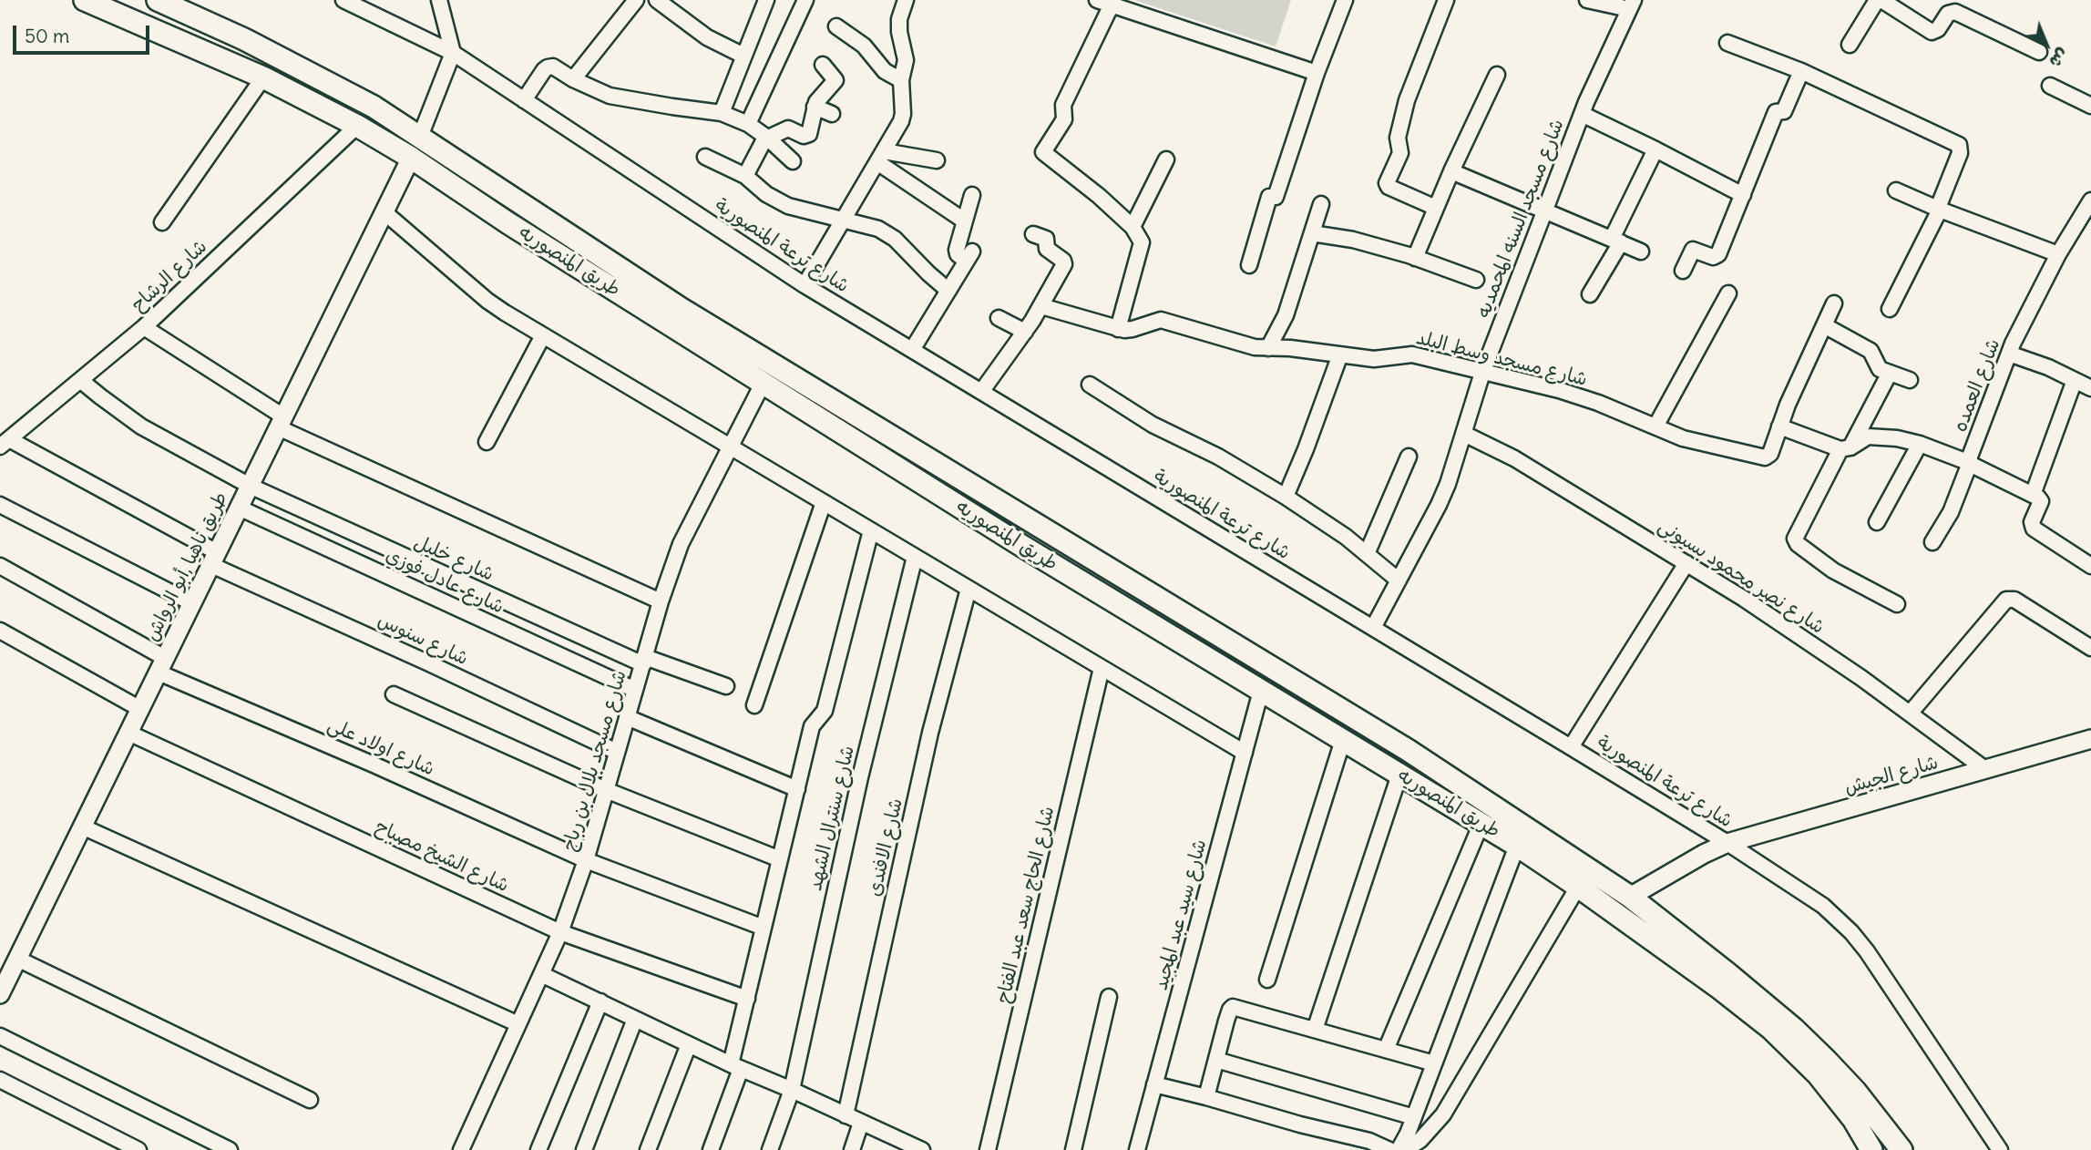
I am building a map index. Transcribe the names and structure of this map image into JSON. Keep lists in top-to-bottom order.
{
  "streets": {
    "main road": ["طريق المنصوريه"],
    "street": [
      "شارع مسجد السنه المحمديه",
      "شارع ترعة المنصورية",
      "شارع الرشاح",
      "شارع مسجد وسط البلد",
      "شارع العمده",
      "شارع خليل",
      "طريق ناهيا ,أبو الرواش",
      "شارع نصر محمود بسيونى",
      "شارع عادل فوزي",
      "شارع سنوس",
      "شارع اولاد على",
      "شارع مسجد بلال بن رباح",
      "شارع الجيش",
      "شارع سنترال الشهد",
      "شارع الافندى",
      "شارع الشيخ مصباح",
      "شارع الحاج سعد عبد الفتاح",
      "شارع سيد عبد المجيد"
    ]
  },
  "crossings": [
    ["شارع مسجد السنه المحمديه", "شارع ترعة المنصورية"],
    ["شارع مسجد السنه المحمديه", "شارع مسجد وسط البلد"],
    ["شارع مسجد السنه المحمديه", "شارع نصر محمود بسيونى"],
    ["شارع ترعة المنصورية", "شارع الجيش"],
    ["طريق المنصوريه", "شارع الرشاح"],
    ["طريق المنصوريه", "طريق ناهيا ,أبو الرواش"],
    ["طريق المنصوريه", "شارع مسجد بلال بن رباح"],
    ["طريق المنصوريه", "شارع الجيش"],
    ["طريق المنصوريه", "شارع سيد عبد المجيد"],
    ["شارع الرشاح", "شارع خليل"],
    ["شارع الرشاح", "شارع سنوس"],
    ["شارع خليل", "طريق ناهيا ,أبو الرواش"],
    ["شارع خليل", "شارع مسجد بلال بن رباح"],
    ["طريق ناهيا ,أبو الرواش", "شارع عادل فوزي"],
    ["طريق ناهيا ,أبو الرواش", "شارع سنوس"],
    ["طريق ناهيا ,أبو الرواش", "شارع اولاد على"],
    ["طريق ناهيا ,أبو الرواش", "شارع الشيخ مصباح"],
    ["شارع نصر محمود بسيونى", "شارع الجيش"],
    ["شارع عادل فوزي", "شارع مسجد بلال بن رباح"],
    ["شارع سنوس", "شارع مسجد بلال بن رباح"],
    ["شارع اولاد على", "شارع مسجد بلال بن رباح"],
    ["شارع مسجد بلال بن رباح", "شارع الشيخ مصباح"]
  ],
  "scale_bar": "50 m",
  "north": "bottom right"
}
